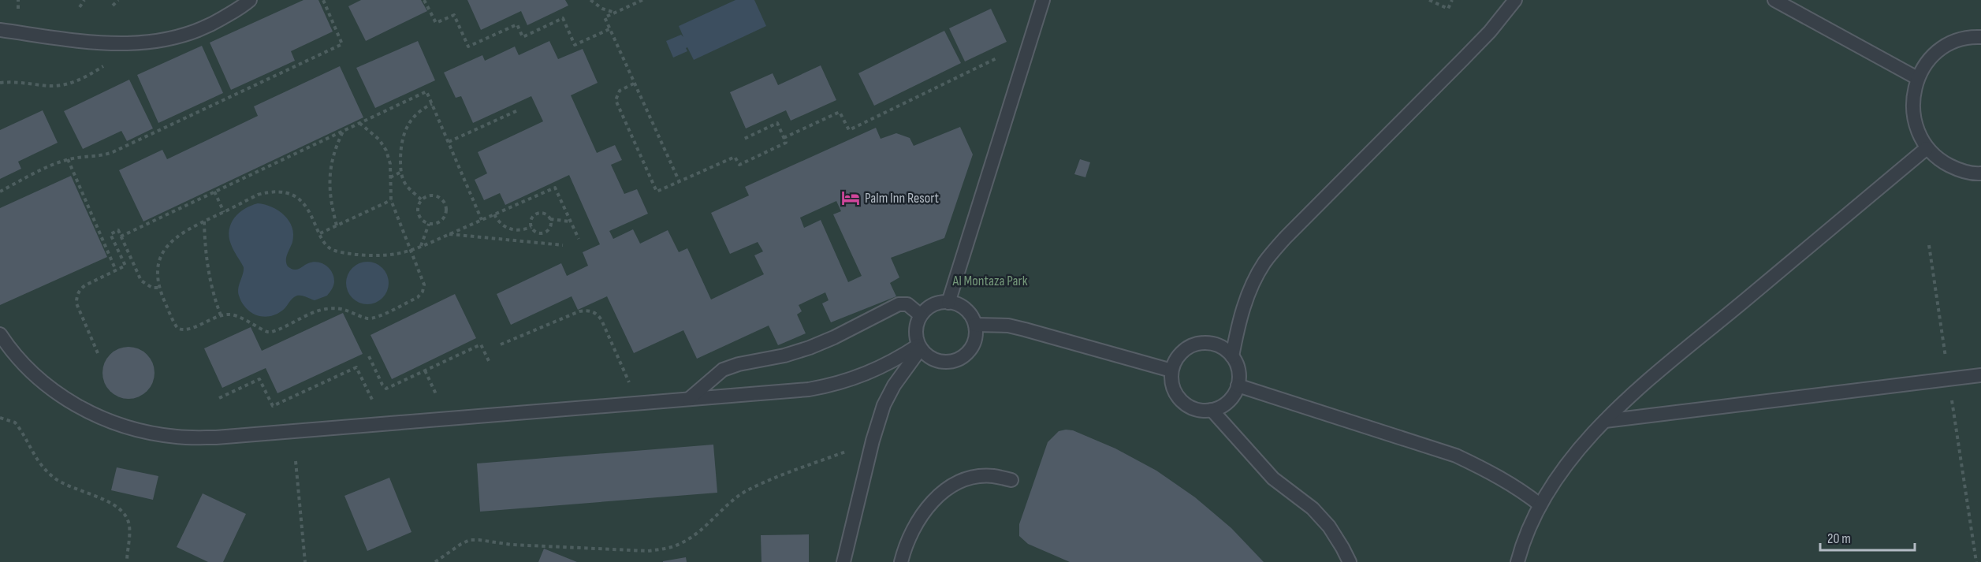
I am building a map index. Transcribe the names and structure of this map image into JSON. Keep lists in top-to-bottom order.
{
  "parks": ["Al Montaza Park"],
  "places": {
    "hotel": ["Palm Inn Resort"]
  },
  "scale_bar": "20 m"
}
